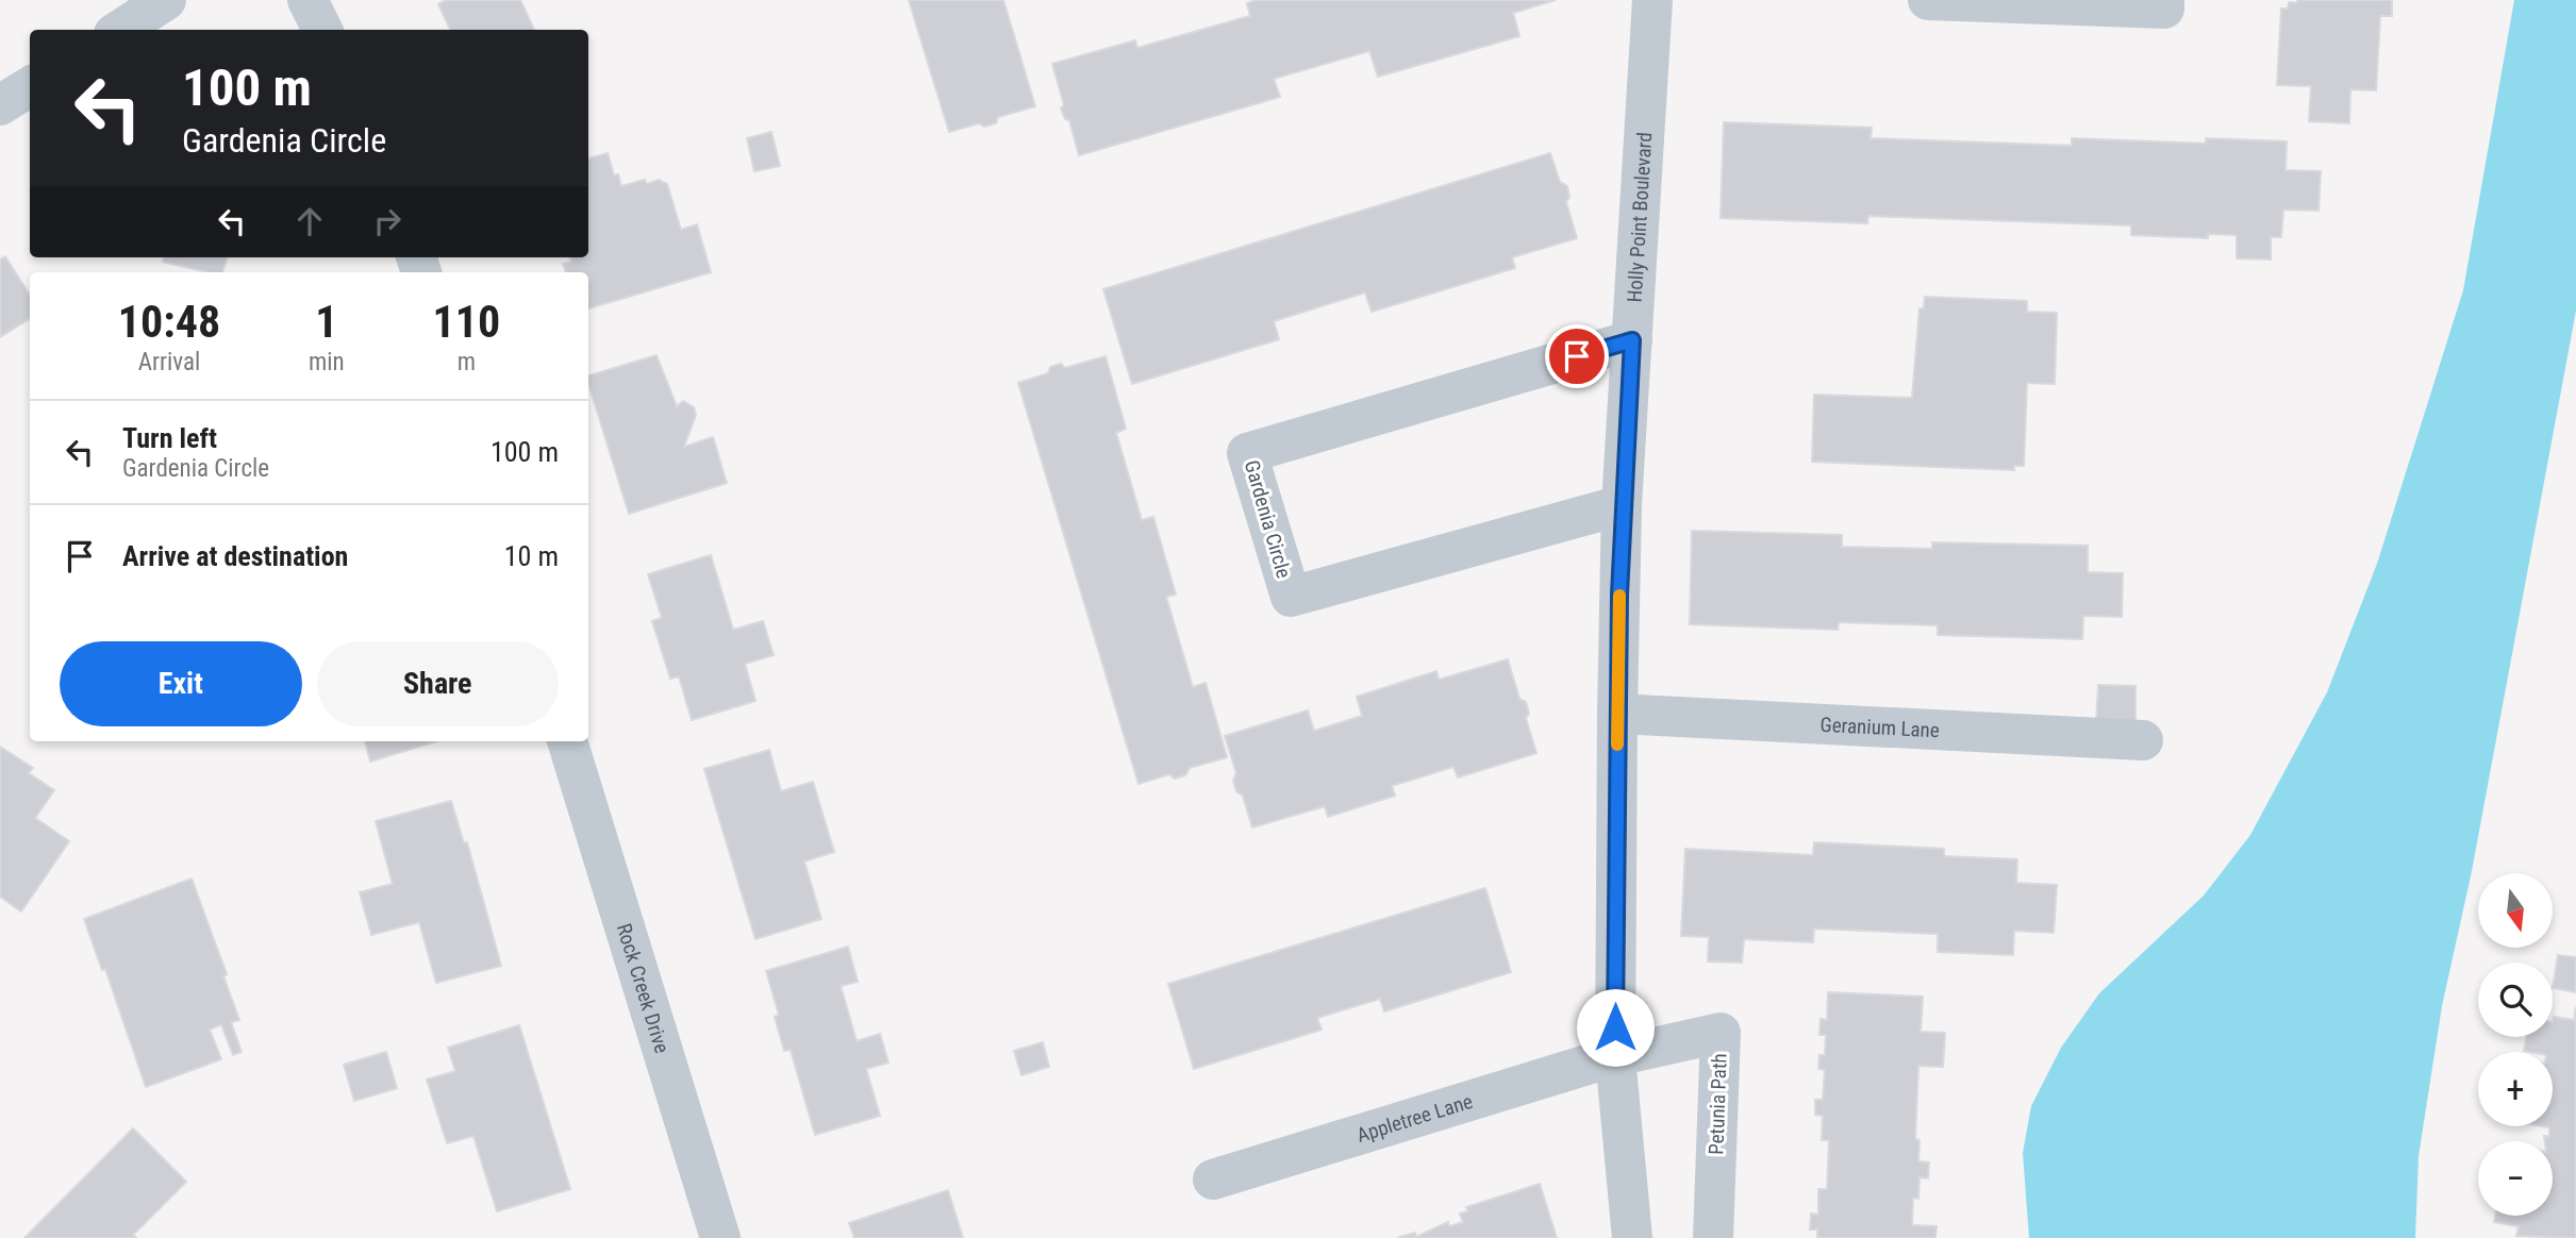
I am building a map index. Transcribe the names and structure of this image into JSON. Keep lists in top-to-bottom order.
{
  "streets": {
    "street": [
      "Holly Point Boulevard",
      "Gardenia Circle",
      "Geranium Lane",
      "Rock Creek Drive",
      "Petunia Path",
      "Appletree Lane"
    ]
  },
  "crossings": [
    ["Holly Point Boulevard", "Gardenia Circle"],
    ["Holly Point Boulevard", "Geranium Lane"],
    ["Holly Point Boulevard", "Petunia Path"],
    ["Holly Point Boulevard", "Appletree Lane"],
    ["Petunia Path", "Appletree Lane"]
  ],
  "north": "bottom",
  "page": {
    "turn": ["100 m", "Gardenia Circle"],
    "eta": [
      "10:48",
      "Arrival",
      "1",
      "min",
      "110",
      "m"
    ],
    "list": [
      {
        "name": "Turn left",
        "note": "Gardenia Circle",
        "value": "100 m"
      },
      {
        "name": "Arrive at destination",
        "value": "10 m"
      }
    ],
    "buttons": ["Exit", "Share"],
    "map_buttons": ["+", "−"]
  }
}
